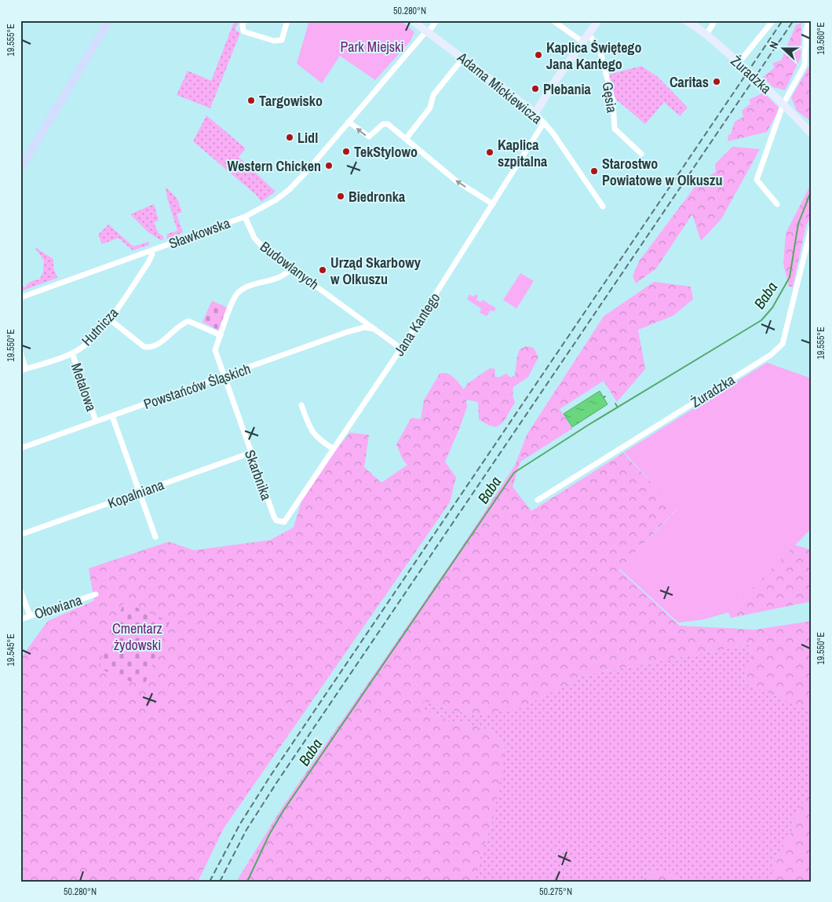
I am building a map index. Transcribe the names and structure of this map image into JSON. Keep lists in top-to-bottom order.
{
  "streets": {
    "street": [
      "Żuradzka",
      "Adama Mickiewicza",
      "Gęsia",
      "Sławkowska",
      "Budowlanych",
      "Jana Kantego",
      "Hutnicza",
      "Powstańców Śląskich",
      "Metalowa",
      "Skarbnika",
      "Kopalniana",
      "Ołowiana"
    ]
  },
  "crossings": [
    ["Adama Mickiewicza", "Sławkowska"],
    ["Adama Mickiewicza", "Jana Kantego"],
    ["Sławkowska", "Budowlanych"],
    ["Sławkowska", "Hutnicza"],
    ["Budowlanych", "Jana Kantego"],
    ["Budowlanych", "Powstańców Śląskich"],
    ["Budowlanych", "Skarbnika"],
    ["Jana Kantego", "Skarbnika"],
    ["Hutnicza", "Metalowa"],
    ["Powstańców Śląskich", "Metalowa"],
    ["Powstańców Śląskich", "Skarbnika"],
    ["Skarbnika", "Kopalniana"]
  ],
  "water": ["Baba"],
  "parks": ["Park Miejski", "Cmentarz żydowski"],
  "places": [
    "Kaplica Świętego Jana Kantego",
    "Caritas",
    "Plebania",
    "Targowisko",
    "Lidl",
    "TekStylowo",
    "Kaplica szpitalna",
    "Western Chicken",
    "Starostwo Powiatowe w Olkuszu",
    "Biedronka",
    "Urząd Skarbowy w Olkuszu"
  ],
  "north": "left",
  "coordinates": [
    "50.280°N",
    "19.560°E",
    "19.555°E",
    "19.550°E",
    "19.545°E",
    "50.275°N"
  ]
}
